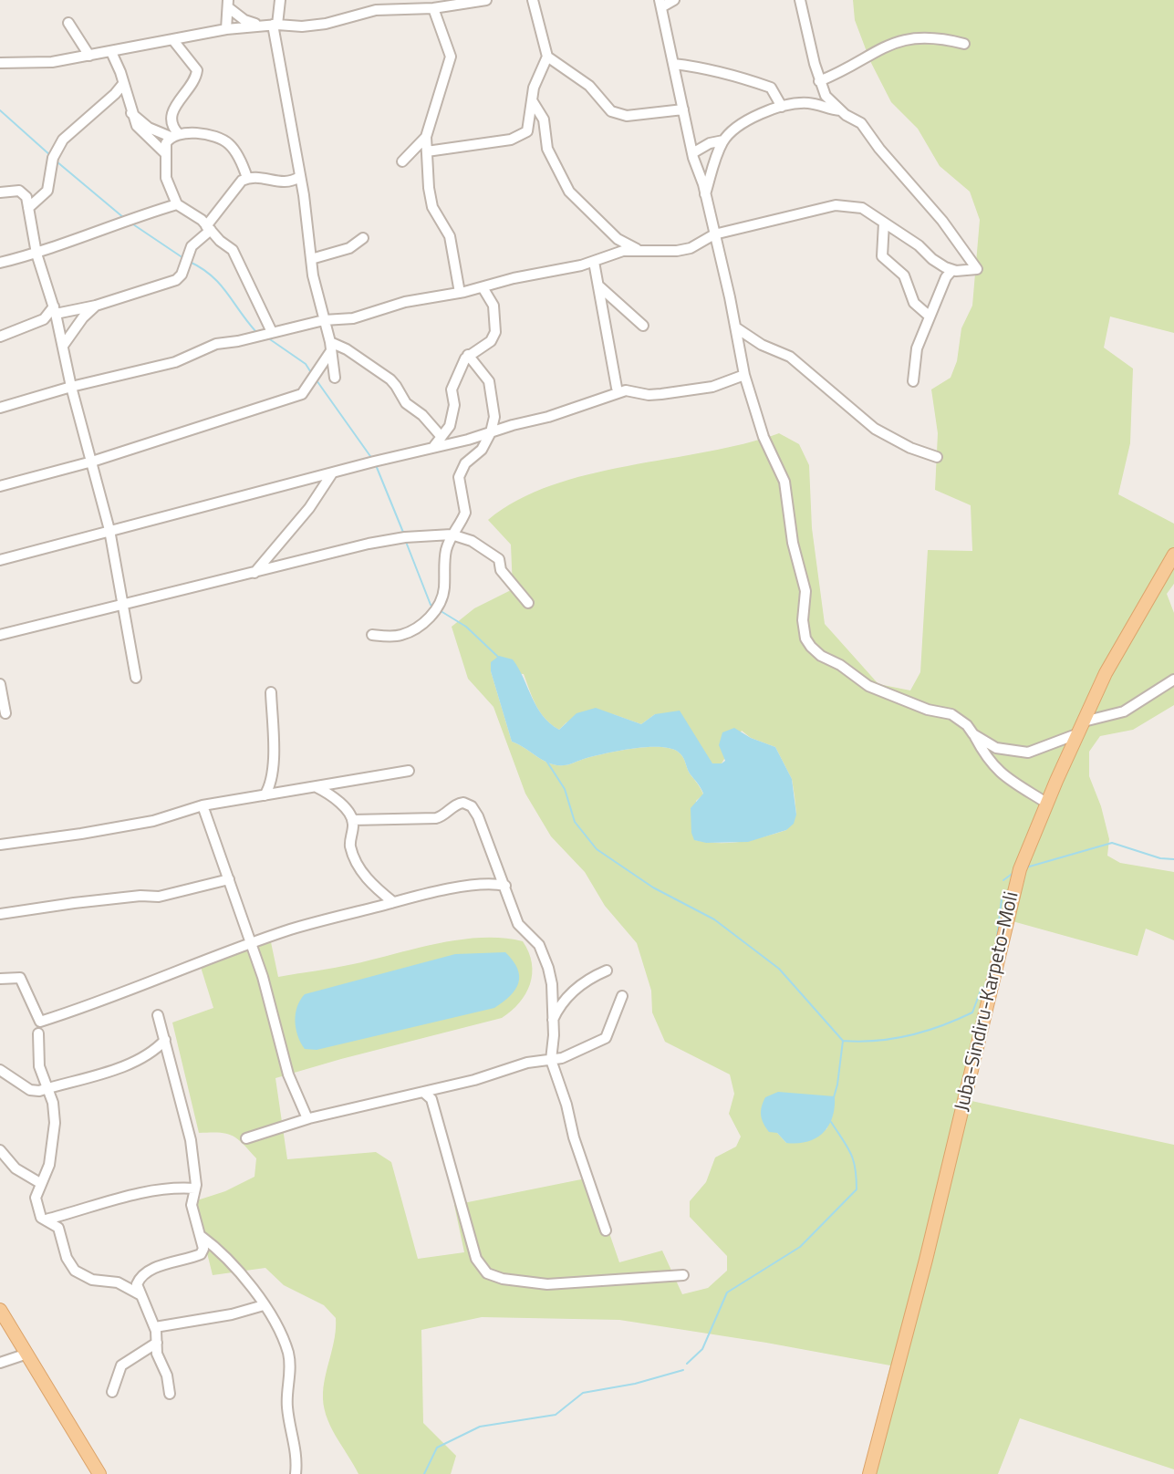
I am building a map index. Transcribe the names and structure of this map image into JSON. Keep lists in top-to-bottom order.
{
  "streets": {
    "main road": ["Juba-Sindiru-Karpeto-Moli"]
  }
}
